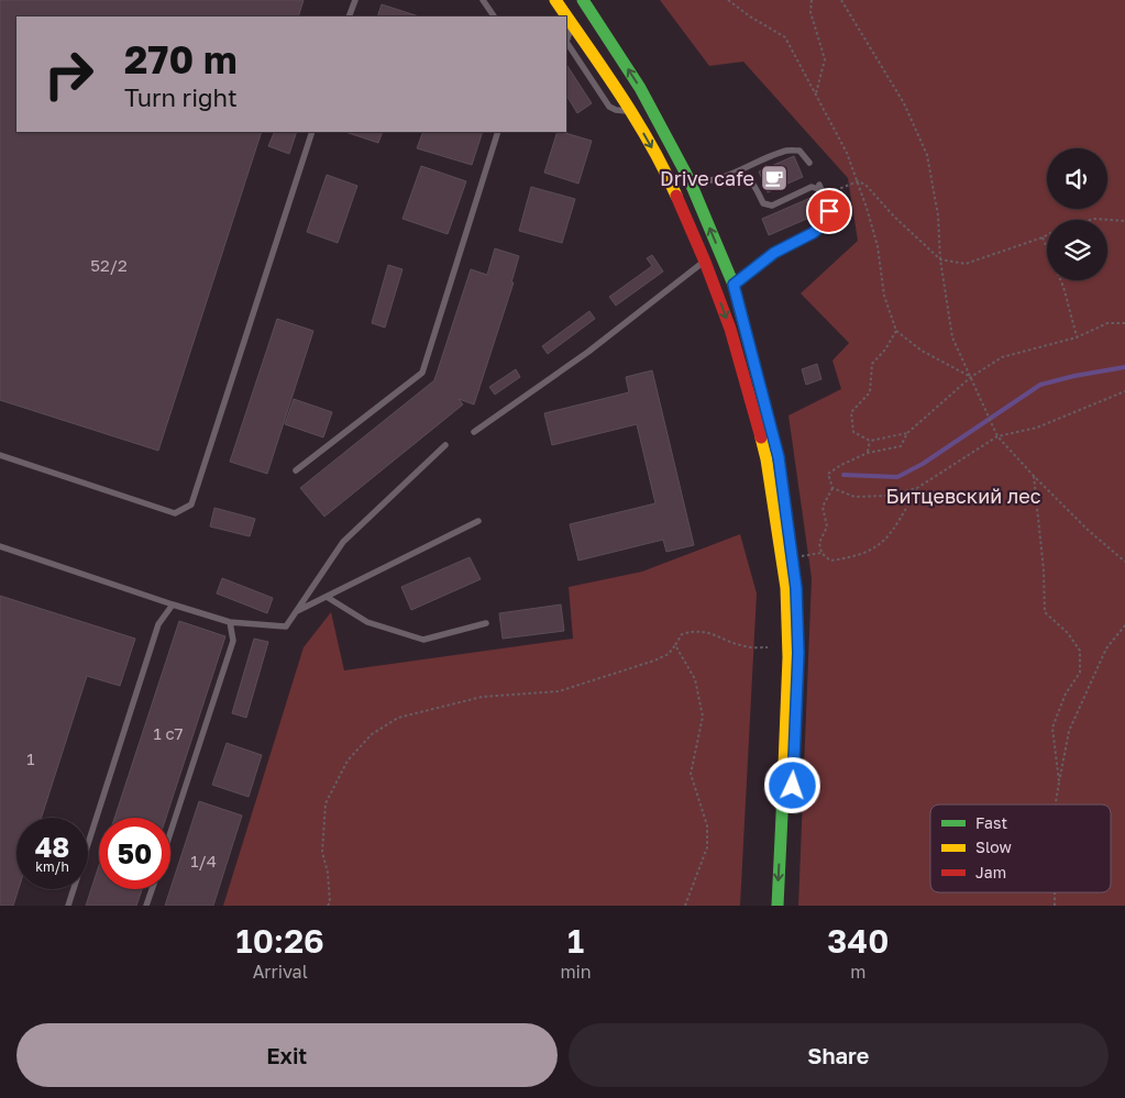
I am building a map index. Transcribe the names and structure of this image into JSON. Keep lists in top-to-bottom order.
{
  "parks": ["Битцевский лес"],
  "places": {
    "cafe": ["Drive cafe"]
  },
  "house_numbers": [
    "52/2",
    "1 с7",
    "1",
    "1/4"
  ],
  "legend": ["Fast", "Slow", "Jam"],
  "page": {
    "turn": ["270 m", "Turn right"],
    "speed": "48 km/h",
    "limit": "50",
    "eta": [
      "10:26",
      "Arrival",
      "1",
      "min",
      "340",
      "m"
    ],
    "buttons": ["Exit", "Share"]
  }
}
